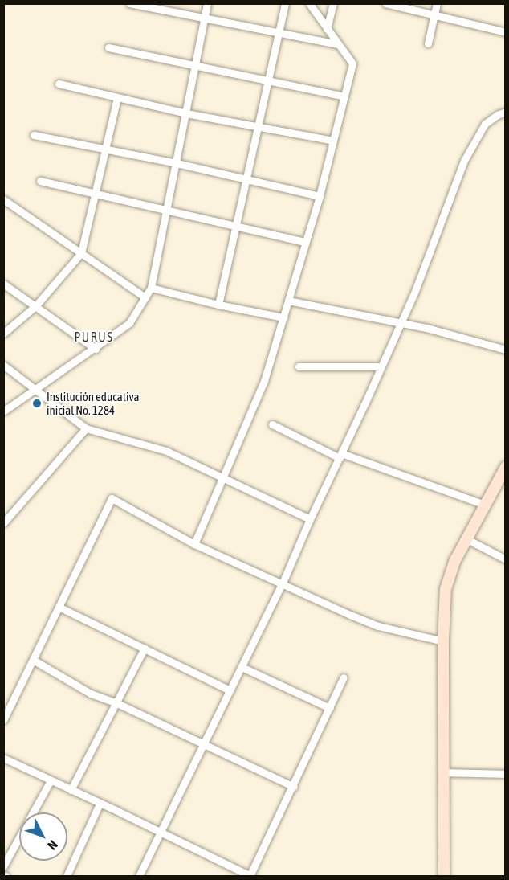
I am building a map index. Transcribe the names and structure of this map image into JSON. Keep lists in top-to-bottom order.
{
  "districts": ["PURUS"],
  "places": ["Institución educativa inicial No. 1284"],
  "north": "bottom right"
}
